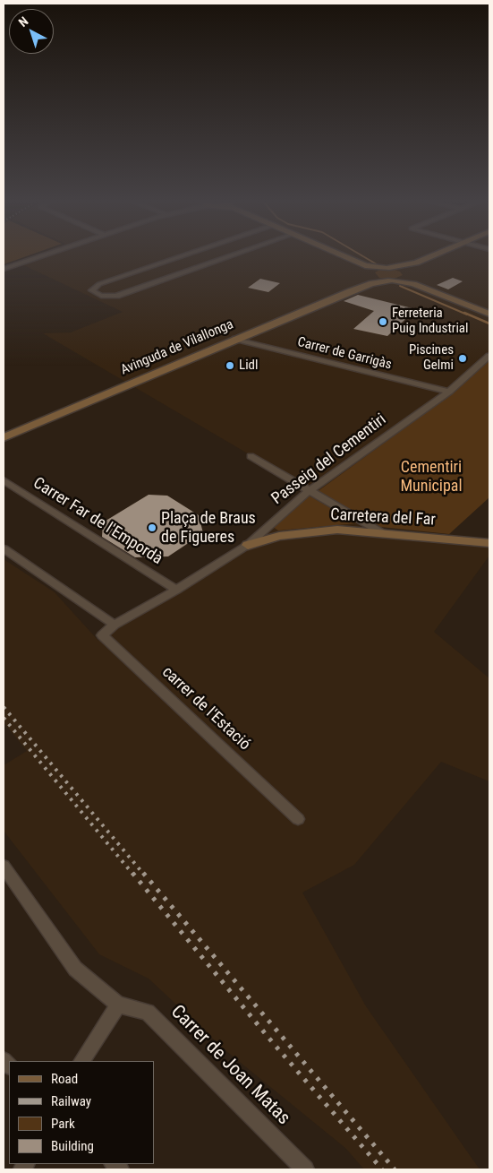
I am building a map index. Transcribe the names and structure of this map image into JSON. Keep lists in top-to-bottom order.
{
  "streets": {
    "main road": ["Avinguda de Vilallonga", "Carretera del Far"],
    "street": [
      "Carrer de Garrigàs",
      "Passeig del Cementiri",
      "Carrer Far de l'Empordà",
      "carrer de l'Estació",
      "Carrer de Joan Matas"
    ]
  },
  "crossings": [
    ["Avinguda de Vilallonga", "Carrer de Garrigàs"],
    ["Carrer de Garrigàs", "Passeig del Cementiri"],
    ["Passeig del Cementiri", "Carretera del Far"],
    ["Passeig del Cementiri", "Carrer Far de l'Empordà"],
    ["Passeig del Cementiri", "carrer de l'Estació"]
  ],
  "parks": ["Cementiri Municipal"],
  "places": [
    "Ferreteria Puig Industrial",
    "Piscines Gelmi",
    "Lidl",
    "Plaça de Braus de Figueres"
  ],
  "legend": [
    "Road",
    "Railway",
    "Park",
    "Building"
  ],
  "north": "top left"
}
